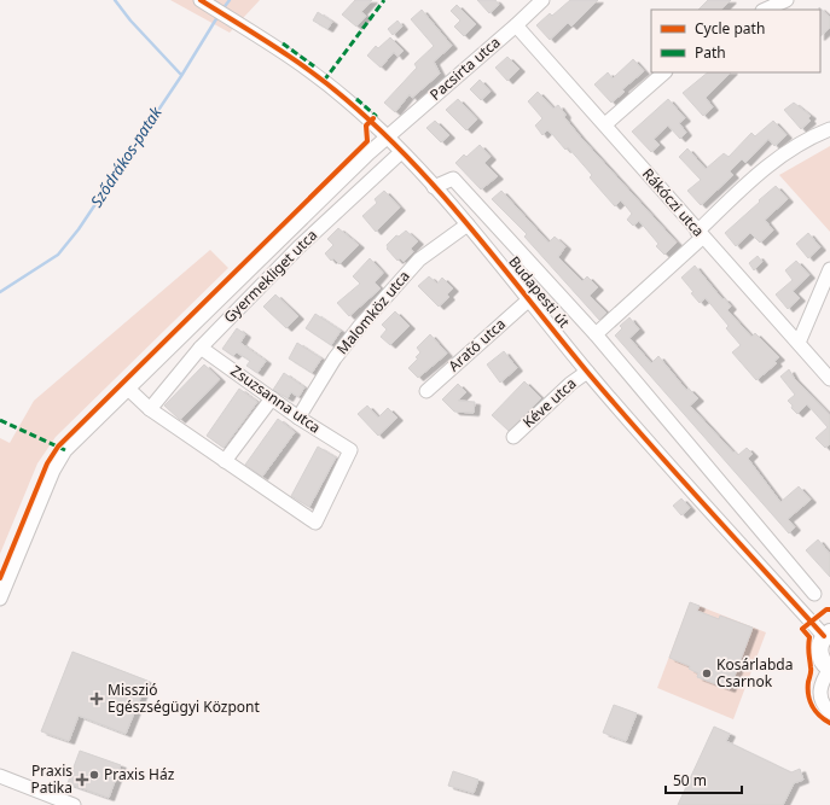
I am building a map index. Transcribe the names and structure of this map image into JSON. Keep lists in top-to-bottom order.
{
  "streets": {
    "street": [
      "Pacsirta utca",
      "Rákóczi utca",
      "Gyermekliget utca",
      "Budapesti út",
      "Malomköz utca",
      "Arató utca",
      "Zsuzsanna utca",
      "Kéve utca"
    ]
  },
  "crossings": [
    ["Pacsirta utca", "Rákóczi utca"],
    ["Pacsirta utca", "Gyermekliget utca"],
    ["Pacsirta utca", "Budapesti út"],
    ["Gyermekliget utca", "Budapesti út"],
    ["Gyermekliget utca", "Zsuzsanna utca"],
    ["Budapesti út", "Malomköz utca"],
    ["Budapesti út", "Arató utca"],
    ["Budapesti út", "Kéve utca"],
    ["Malomköz utca", "Zsuzsanna utca"]
  ],
  "water": ["Sződrákos-patak"],
  "places": {
    "other": ["Kosárlabda Csarnok", "Praxis Ház"],
    "health": ["Misszió Egészségügyi Központ", "Praxis Patika"]
  },
  "legend": ["Cycle path", "Path"],
  "scale_bar": "50 m"
}
